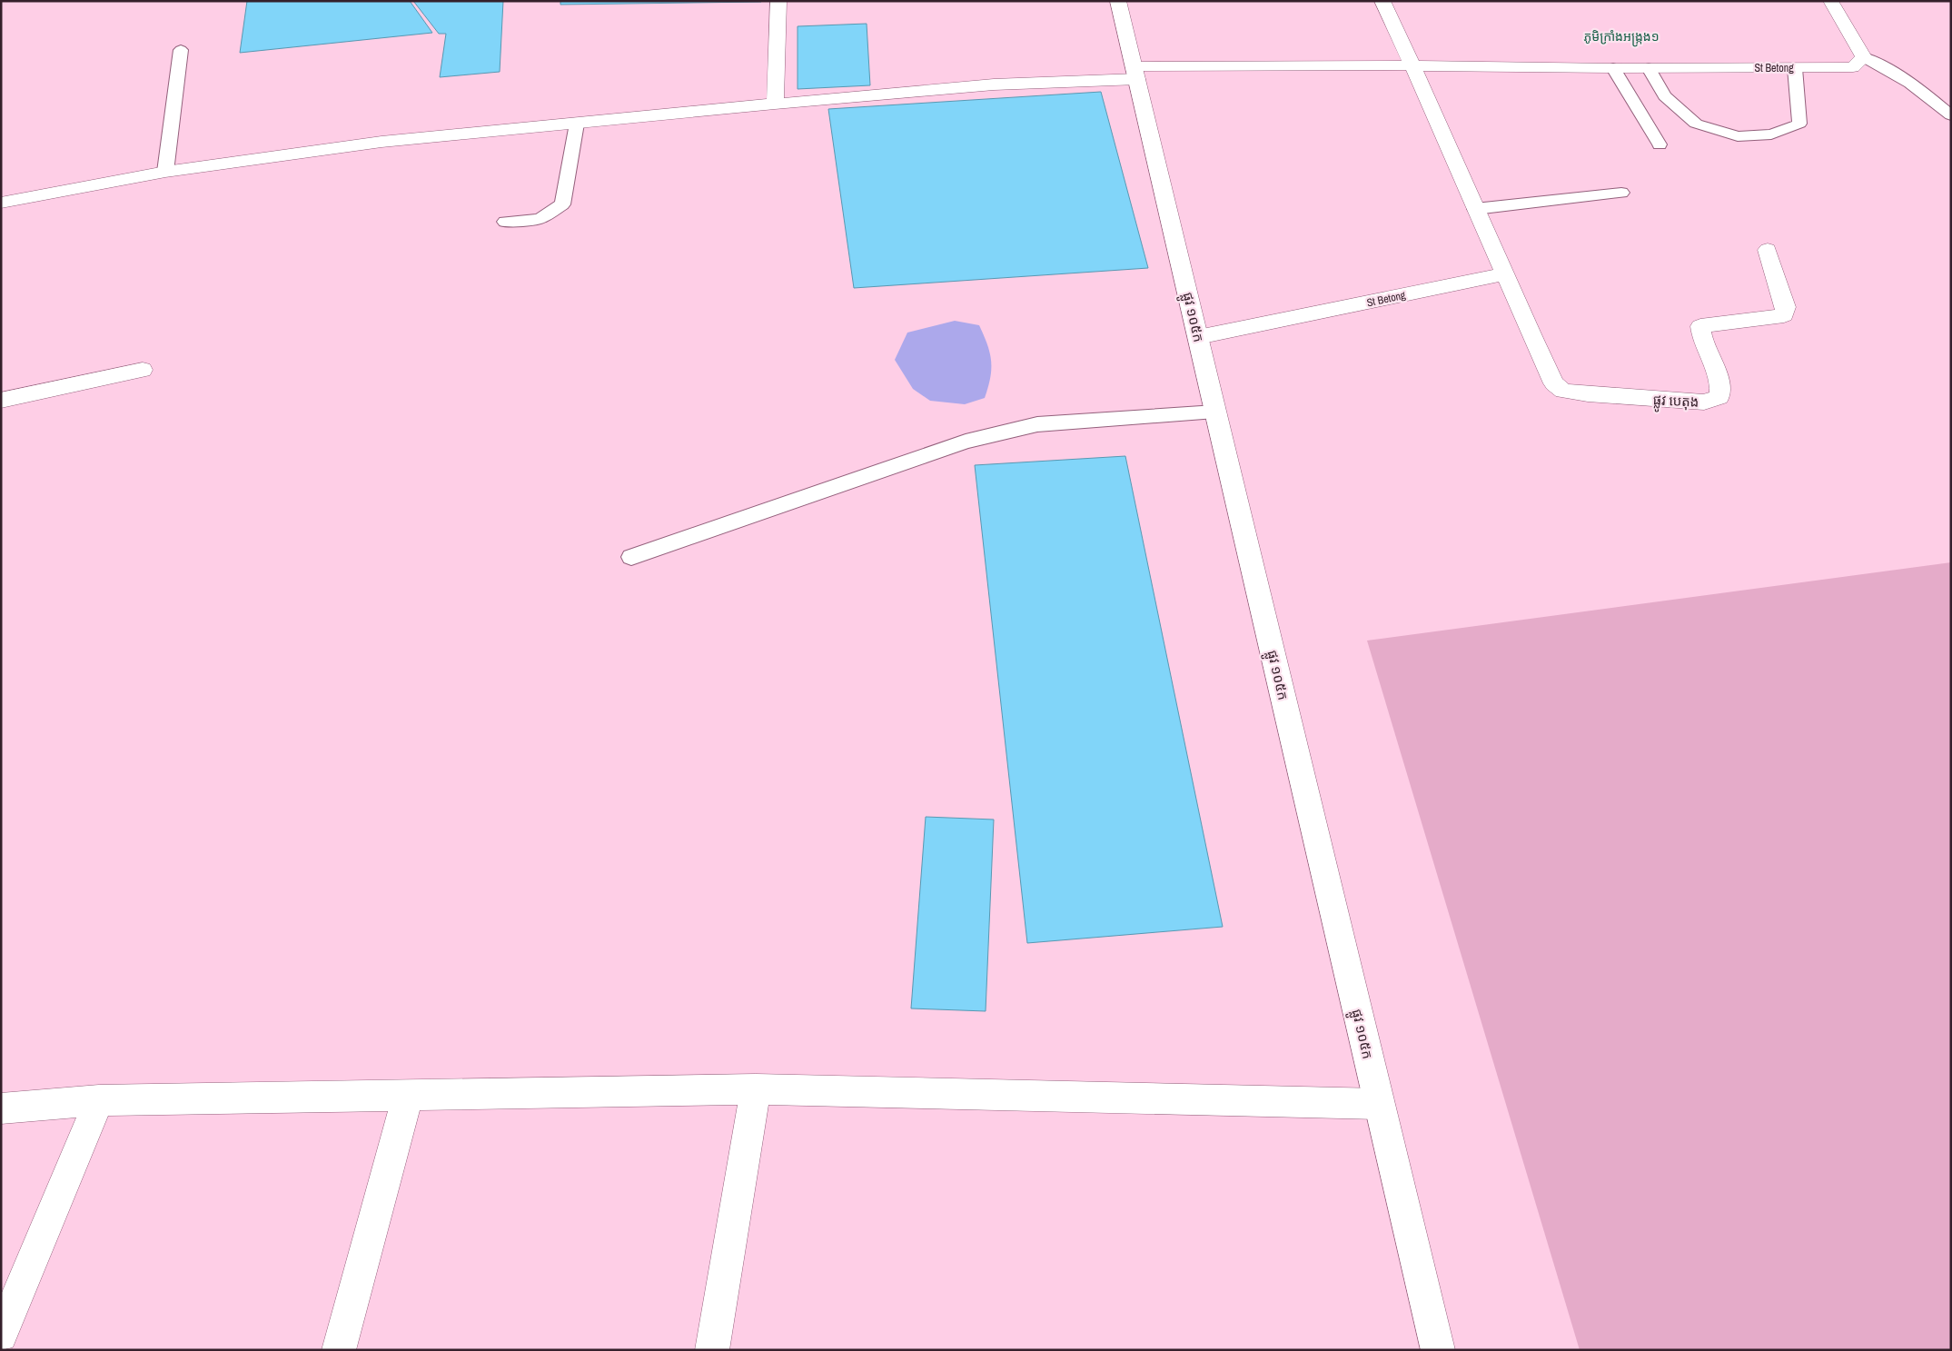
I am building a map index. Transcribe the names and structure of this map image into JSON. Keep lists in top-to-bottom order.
{
  "streets": {
    "street": ["St Betong", "ផ្លូវ ១០៥ក", "ផ្លូវ បេតុង"]
  },
  "crossings": [
    ["St Betong", "ផ្លូវ ១០៥ក"],
    ["St Betong", "ផ្លូវ បេតុង"]
  ],
  "districts": ["ភូមិក្រាំងអង្រ្កង១"]
}
